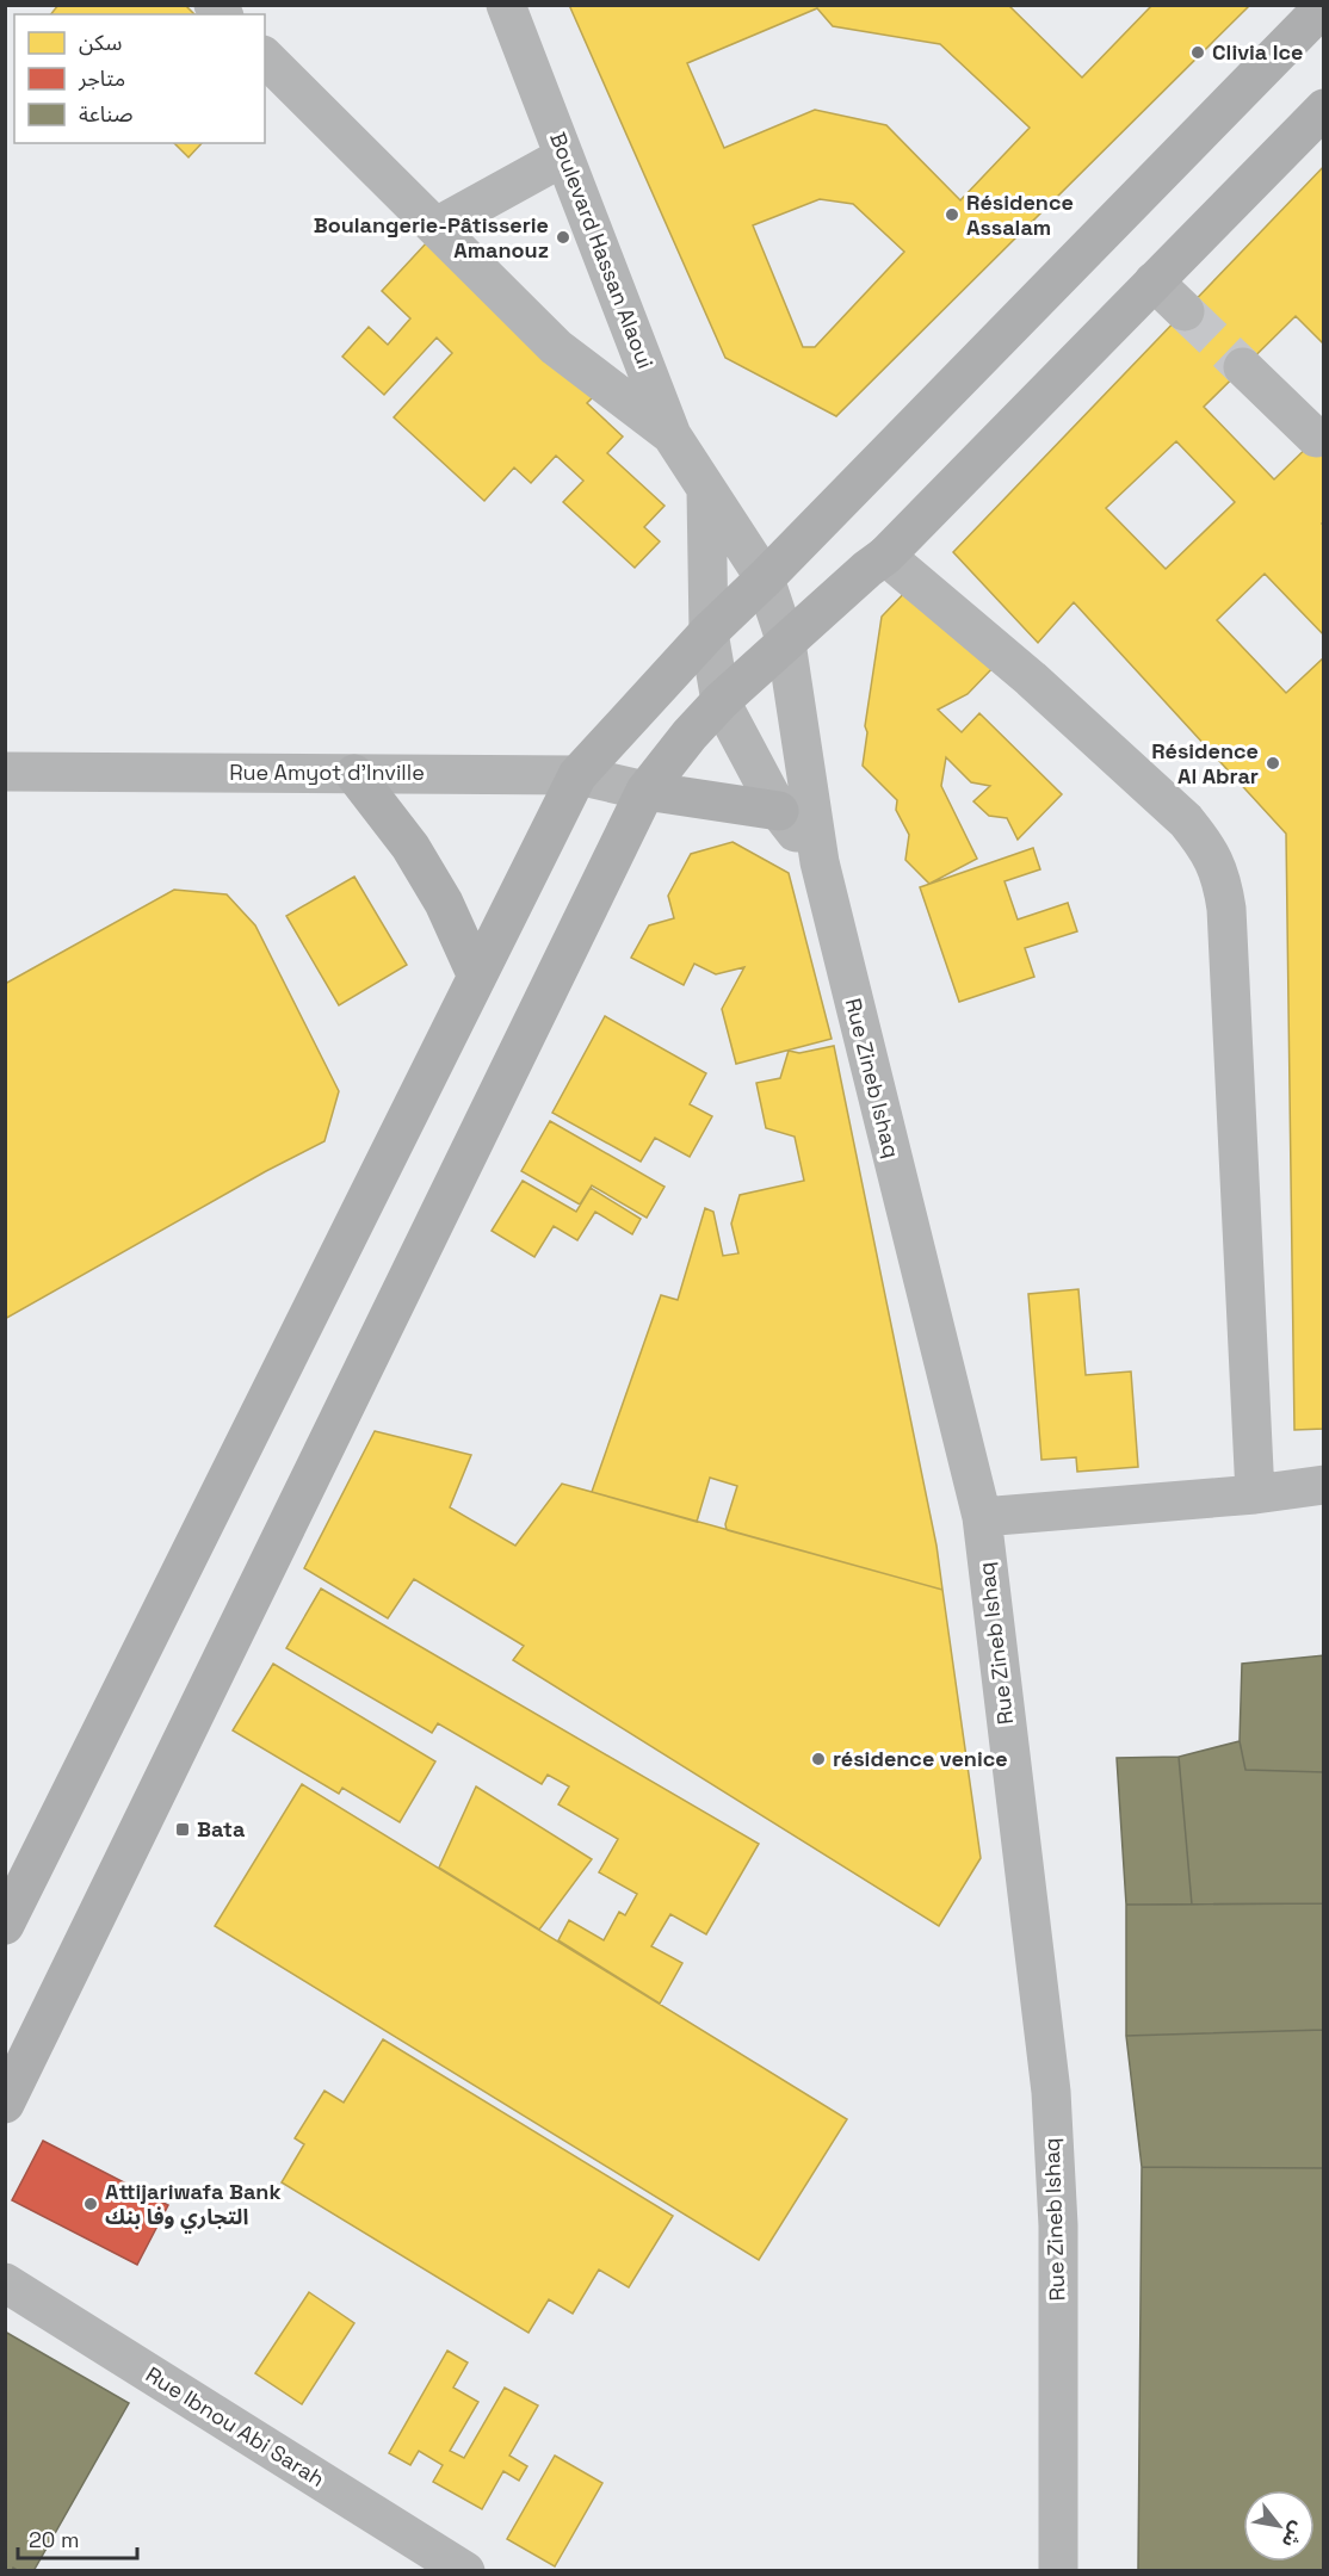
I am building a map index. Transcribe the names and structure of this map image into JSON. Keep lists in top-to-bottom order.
{
  "streets": {
    "street": [
      "Boulevard Hassan Alaoui",
      "Rue Amyot d'Inville",
      "Rue Zineb Ishaq",
      "Rue Ibnou Abi Sarah"
    ]
  },
  "crossings": [
    ["Boulevard Hassan Alaoui", "Rue Zineb Ishaq"]
  ],
  "places": {
    "other": [
      "Clivia Ice",
      "Résidence Assalam",
      "Boulangerie-Pâtisserie Amanouz",
      "Résidence Al Abrar",
      "résidence venice",
      "Attijariwafa Bank التجاري وفا بنك"
    ],
    "transit": ["Bata"]
  },
  "legend": ["سكن", "متاجر", "صناعة"],
  "scale_bar": "20 m",
  "north": "bottom right"
}
